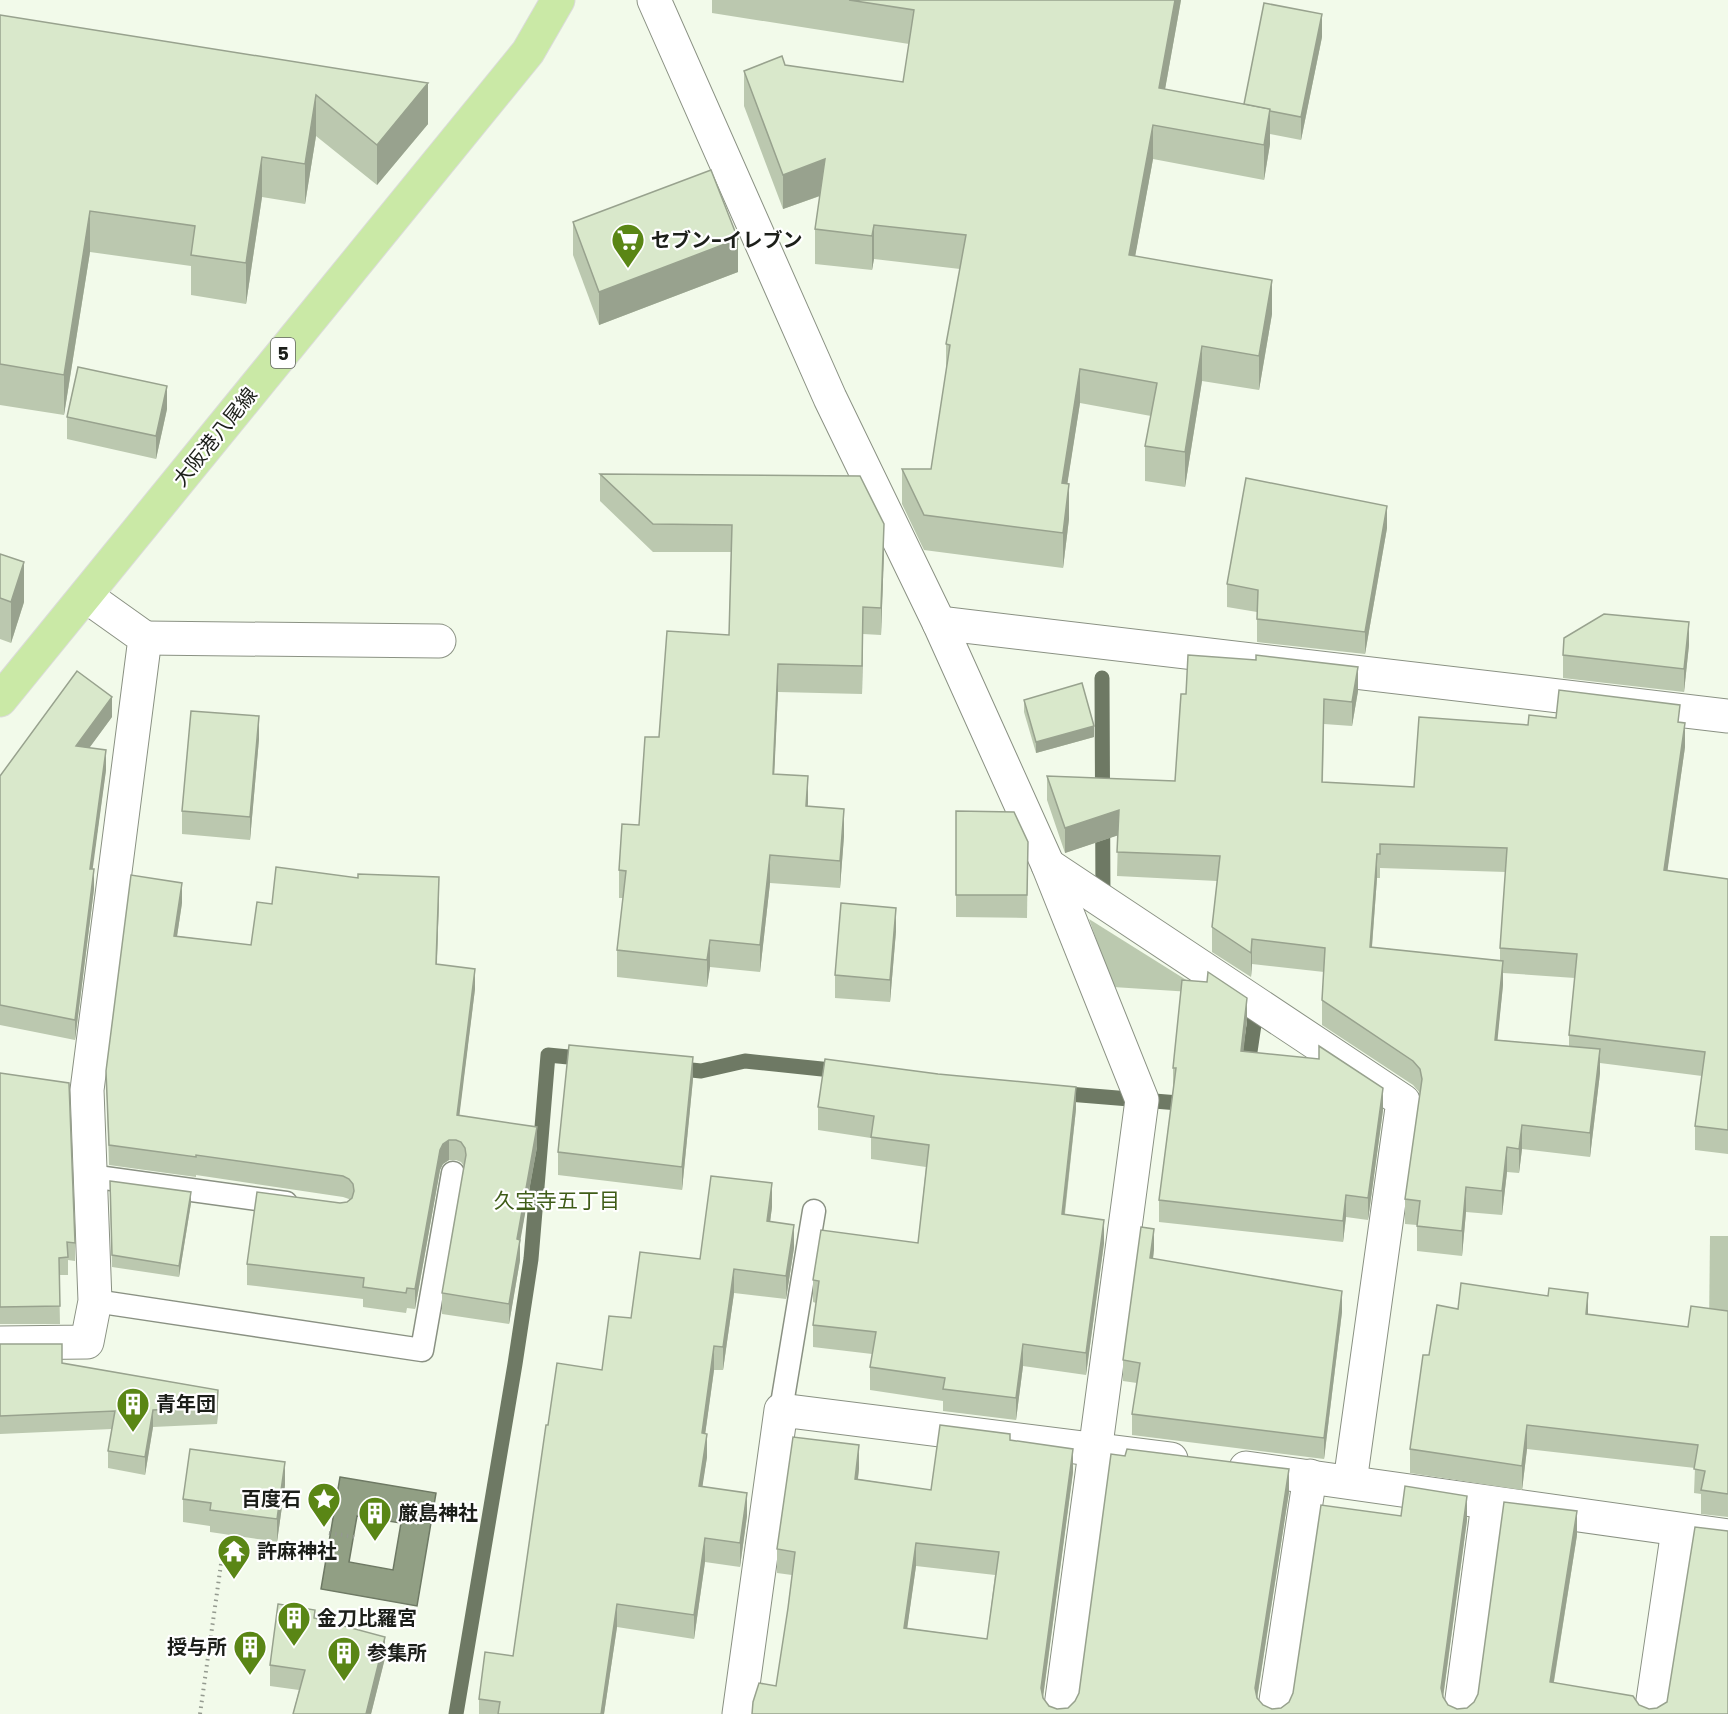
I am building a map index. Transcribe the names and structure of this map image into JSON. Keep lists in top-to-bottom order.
{
  "streets": {
    "main road": ["5", "大阪港八尾線"]
  },
  "districts": ["久宝寺五丁目"],
  "places": {
    "supermarket": ["セブン-イレブン"],
    "building": [
      "青年団",
      "厳島神社",
      "金刀比羅宮",
      "授与所",
      "参集所"
    ],
    "place": ["百度石"],
    "temple": ["許麻神社"]
  }
}
